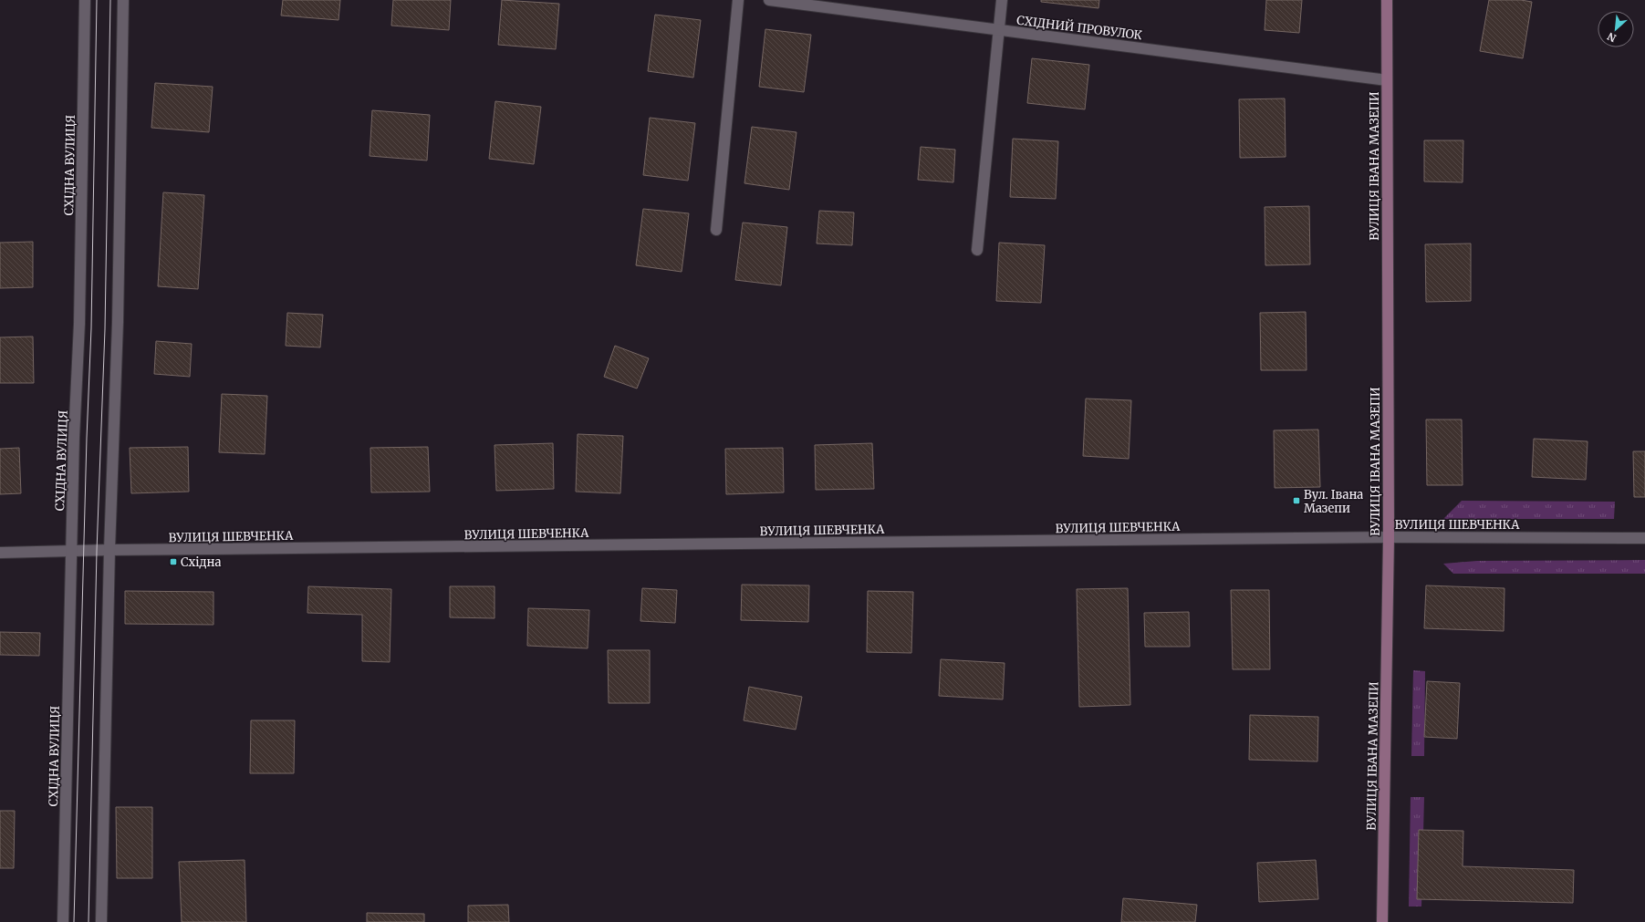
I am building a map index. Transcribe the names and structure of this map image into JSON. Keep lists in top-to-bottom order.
{
  "streets": {
    "main road": ["ВУЛИЦЯ ІВАНА МАЗЕПИ"],
    "street": ["СХІДНИЙ ПРОВУЛОК", "СХІДНА ВУЛИЦЯ", "ВУЛИЦЯ ШЕВЧЕНКА"]
  },
  "crossings": [
    ["СХІДНИЙ ПРОВУЛОК", "ВУЛИЦЯ ІВАНА МАЗЕПИ"],
    ["СХІДНА ВУЛИЦЯ", "ВУЛИЦЯ ШЕВЧЕНКА"],
    ["ВУЛИЦЯ ІВАНА МАЗЕПИ", "ВУЛИЦЯ ШЕВЧЕНКА"]
  ],
  "places": {
    "transit": ["Вул. Івана Мазепи", "Східна"]
  },
  "north": "bottom left"
}
